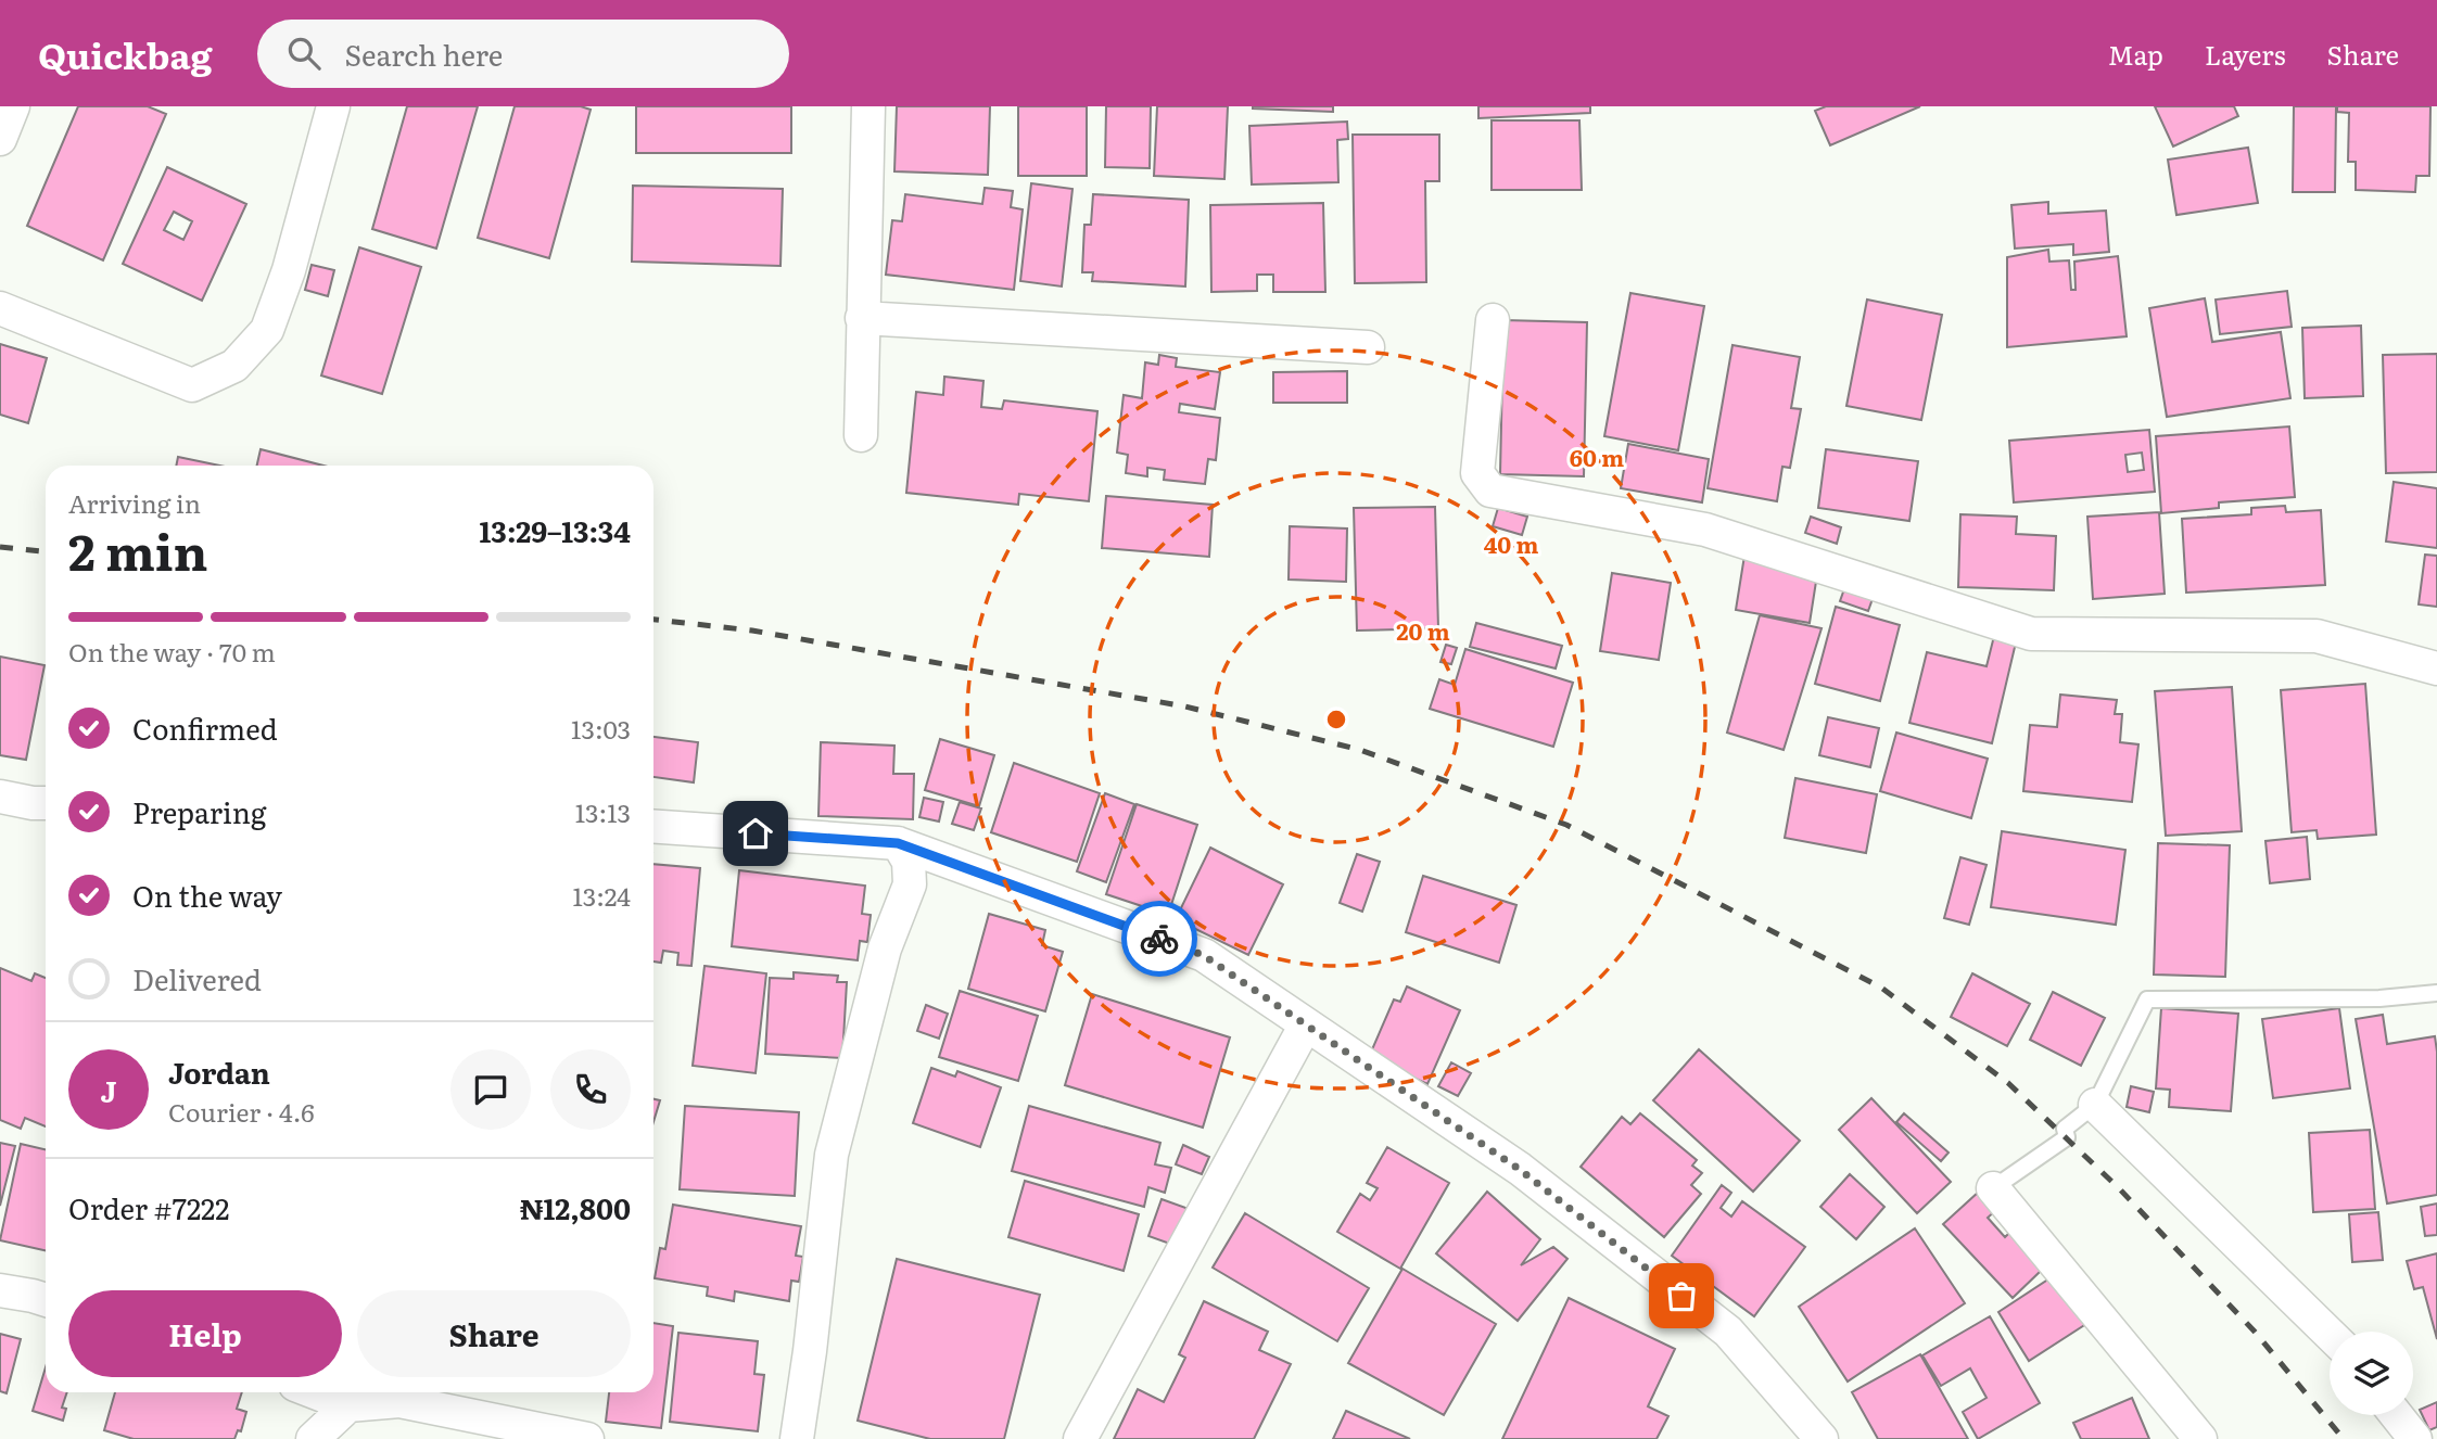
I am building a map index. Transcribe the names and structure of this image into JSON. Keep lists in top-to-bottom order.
{
  "page": {
    "header": "Quickbag",
    "search": "Search here",
    "nav": ["Map", "Layers", "Share"],
    "heading": ["2 min", "Arriving in", "13:29–13:34"],
    "panel": [
      "Jordan",
      "Courier · 4.6",
      "Order #7222",
      "₦12,800"
    ],
    "bar": "On the way · 70 m",
    "list": [
      ["Confirmed", "13:03"],
      ["Preparing", "13:13"],
      ["On the way", "13:24"],
      "Delivered"
    ],
    "round": "J",
    "buttons": ["Help", "Share"]
  },
  "rings": ["60 m", "40 m", "20 m"]
}
